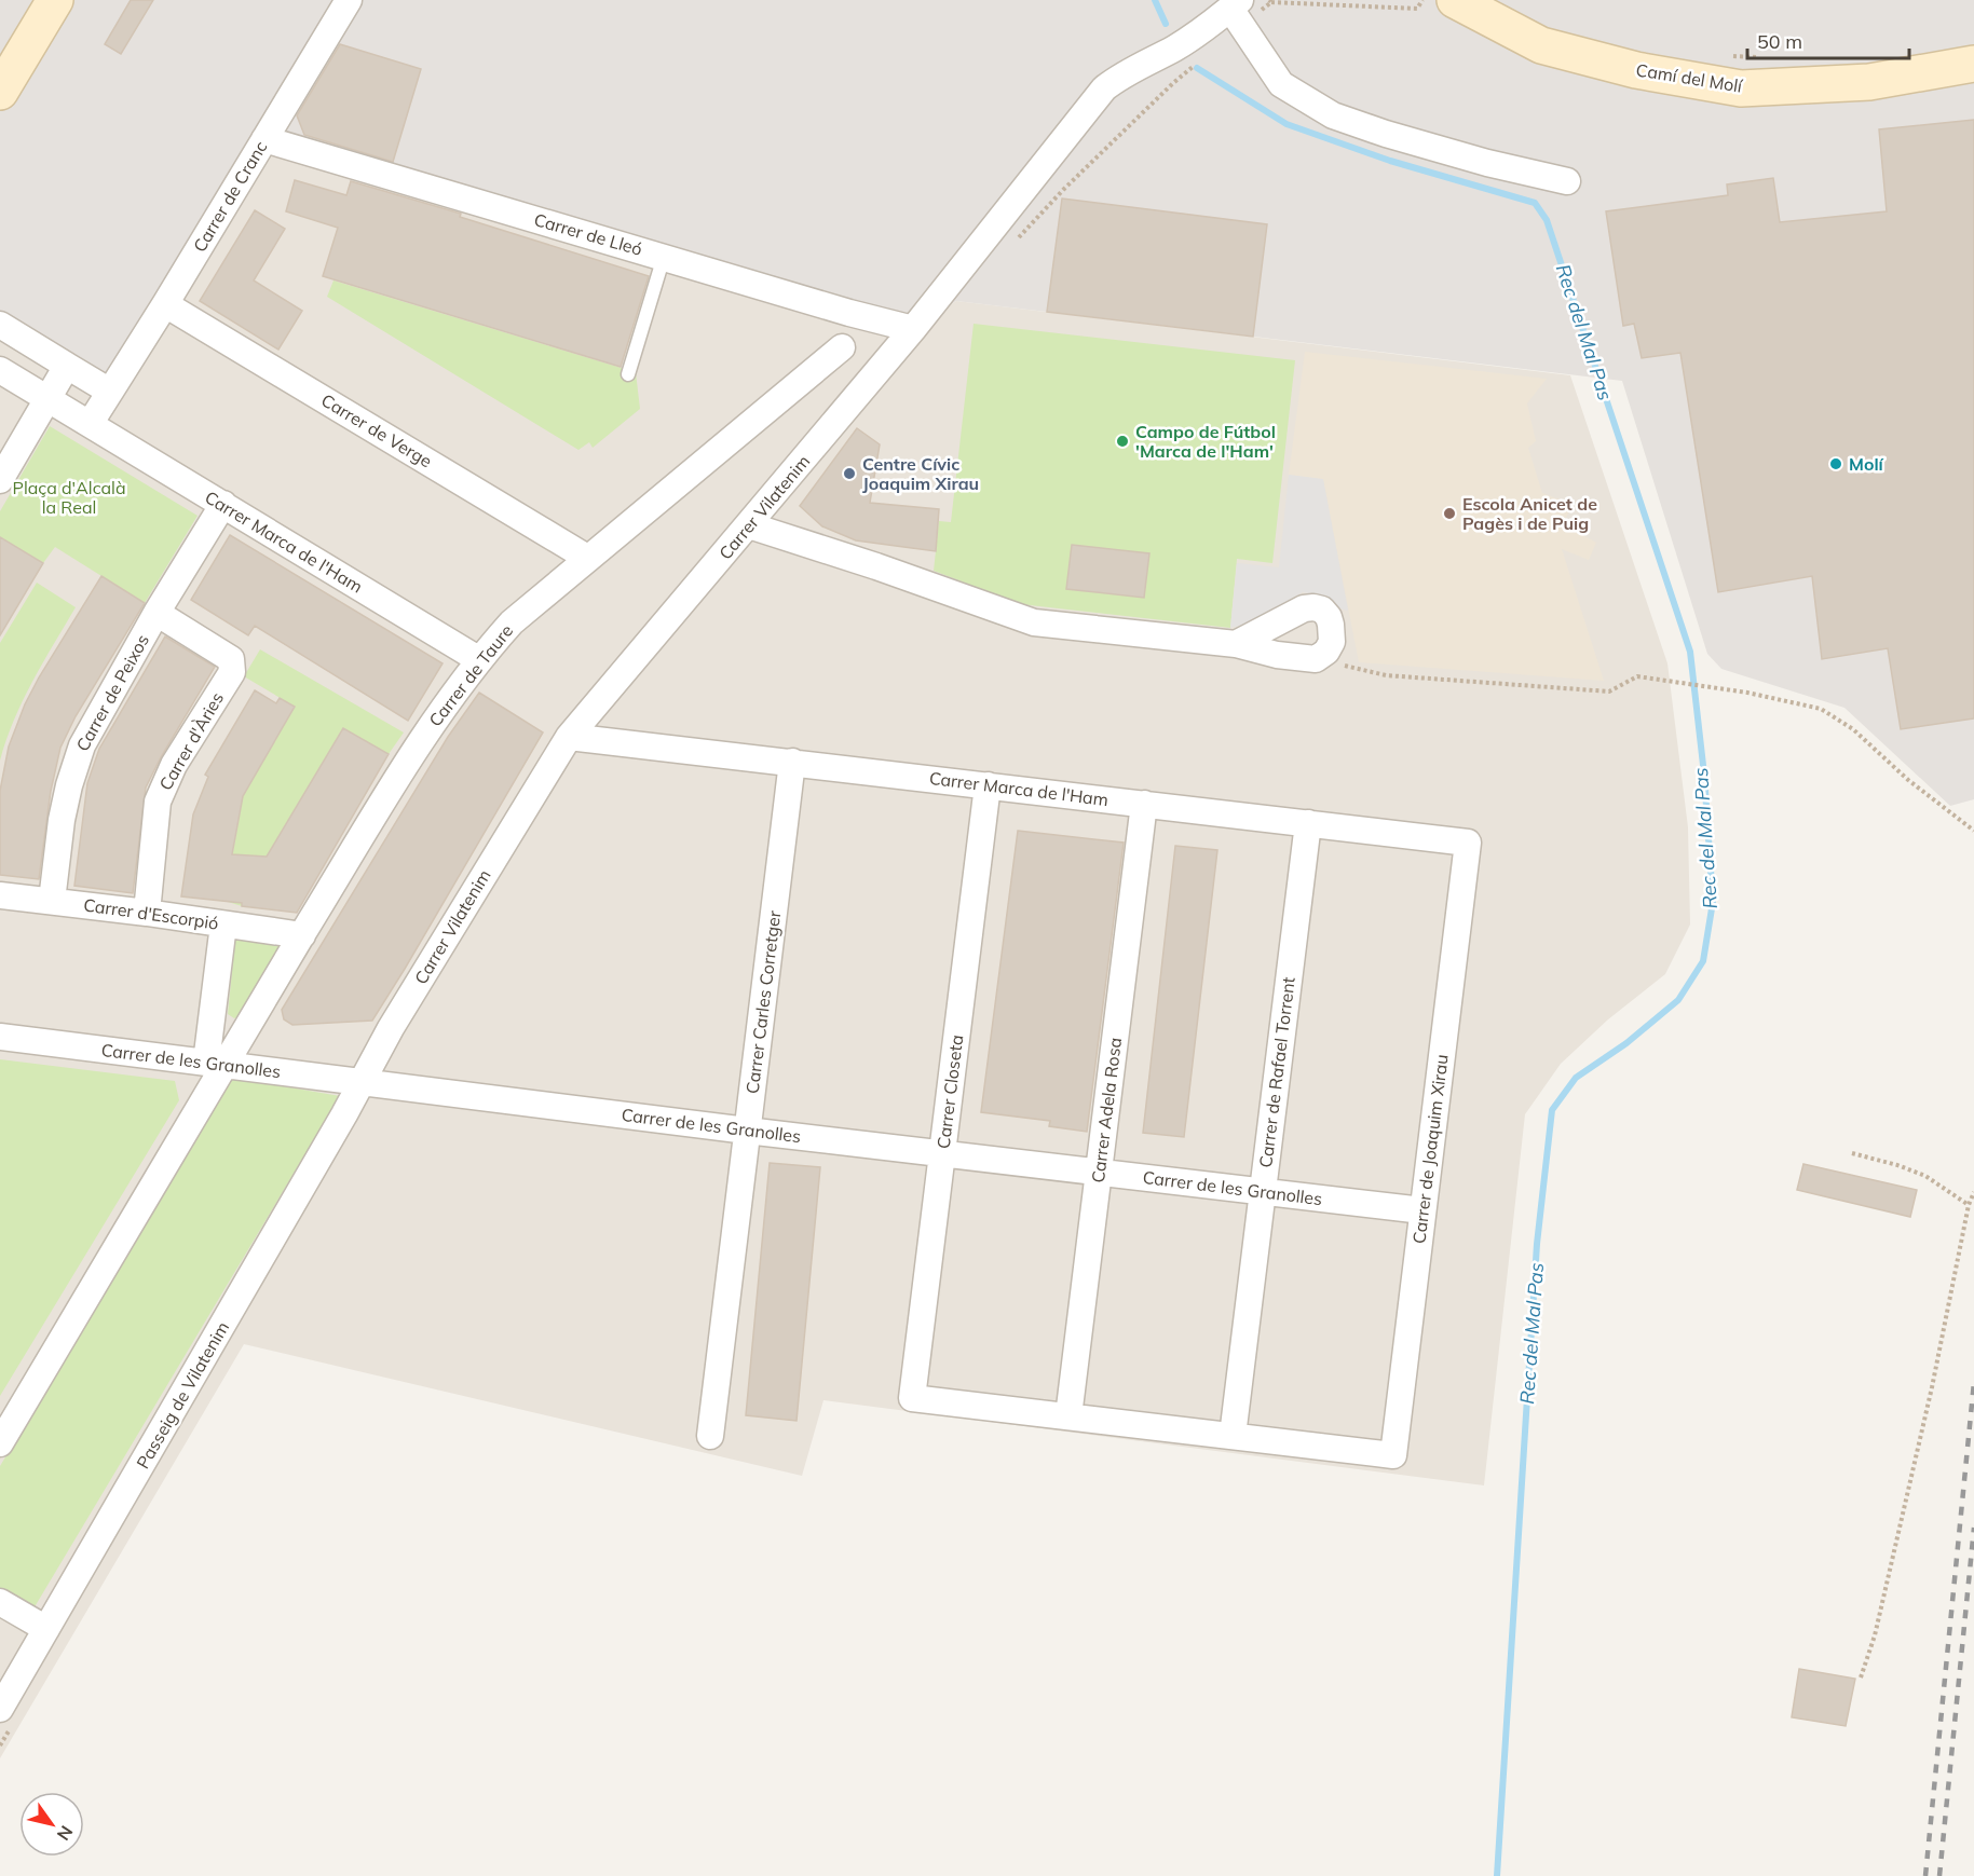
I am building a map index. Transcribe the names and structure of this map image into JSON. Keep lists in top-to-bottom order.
{
  "streets": {
    "main road": ["Camí del Molí"],
    "street": [
      "Carrer de Cranc",
      "Carrer de Lleó",
      "Carrer de Verge",
      "Carrer Vilatenim",
      "Carrer Marca de l'Ham",
      "Carrer de Taure",
      "Carrer de Peixos",
      "Carrer d'Àries",
      "Carrer d'Escorpió",
      "Carrer Carles Corretger",
      "Carrer de les Granolles",
      "Carrer de Rafael Torrent",
      "Carrer Closeta",
      "Carrer Adela Rosa",
      "Carrer de Joaquim Xirau",
      "Passeig de Vilatenim"
    ]
  },
  "crossings": [
    ["Carrer de Cranc", "Carrer de Lleó"],
    ["Carrer de Cranc", "Carrer de Verge"],
    ["Carrer de Lleó", "Carrer Vilatenim"],
    ["Carrer de Verge", "Carrer de Taure"],
    ["Carrer Vilatenim", "Carrer Marca de l'Ham"],
    ["Carrer Vilatenim", "Carrer de les Granolles"],
    ["Carrer Vilatenim", "Passeig de Vilatenim"],
    ["Carrer Marca de l'Ham", "Carrer de Taure"],
    ["Carrer Marca de l'Ham", "Carrer de Peixos"],
    ["Carrer Marca de l'Ham", "Carrer Carles Corretger"],
    ["Carrer Marca de l'Ham", "Carrer de Rafael Torrent"],
    ["Carrer Marca de l'Ham", "Carrer Closeta"],
    ["Carrer Marca de l'Ham", "Carrer Adela Rosa"],
    ["Carrer Marca de l'Ham", "Carrer de Joaquim Xirau"],
    ["Carrer de Taure", "Carrer d'Escorpió"],
    ["Carrer de Taure", "Carrer de les Granolles"],
    ["Carrer de Peixos", "Carrer d'Àries"],
    ["Carrer de Peixos", "Carrer d'Escorpió"],
    ["Carrer d'Àries", "Carrer d'Escorpió"],
    ["Carrer Carles Corretger", "Carrer de les Granolles"],
    ["Carrer de les Granolles", "Carrer de Rafael Torrent"],
    ["Carrer de les Granolles", "Carrer Closeta"],
    ["Carrer de les Granolles", "Carrer Adela Rosa"],
    ["Carrer de les Granolles", "Carrer de Joaquim Xirau"],
    ["Carrer de les Granolles", "Passeig de Vilatenim"],
    ["Carrer de Rafael Torrent", "Carrer de Joaquim Xirau"],
    ["Carrer Closeta", "Carrer Adela Rosa"]
  ],
  "water": ["Rec del Mal Pas"],
  "parks": ["Plaça d'Alcalà la Real"],
  "places": [
    "Campo de Fútbol 'Marca de l'Ham'",
    "Molí",
    "Centre Cívic Joaquim Xirau",
    "Escola Anicet de Pagès i de Puig"
  ],
  "scale_bar": "50 m",
  "north": "bottom right"
}
